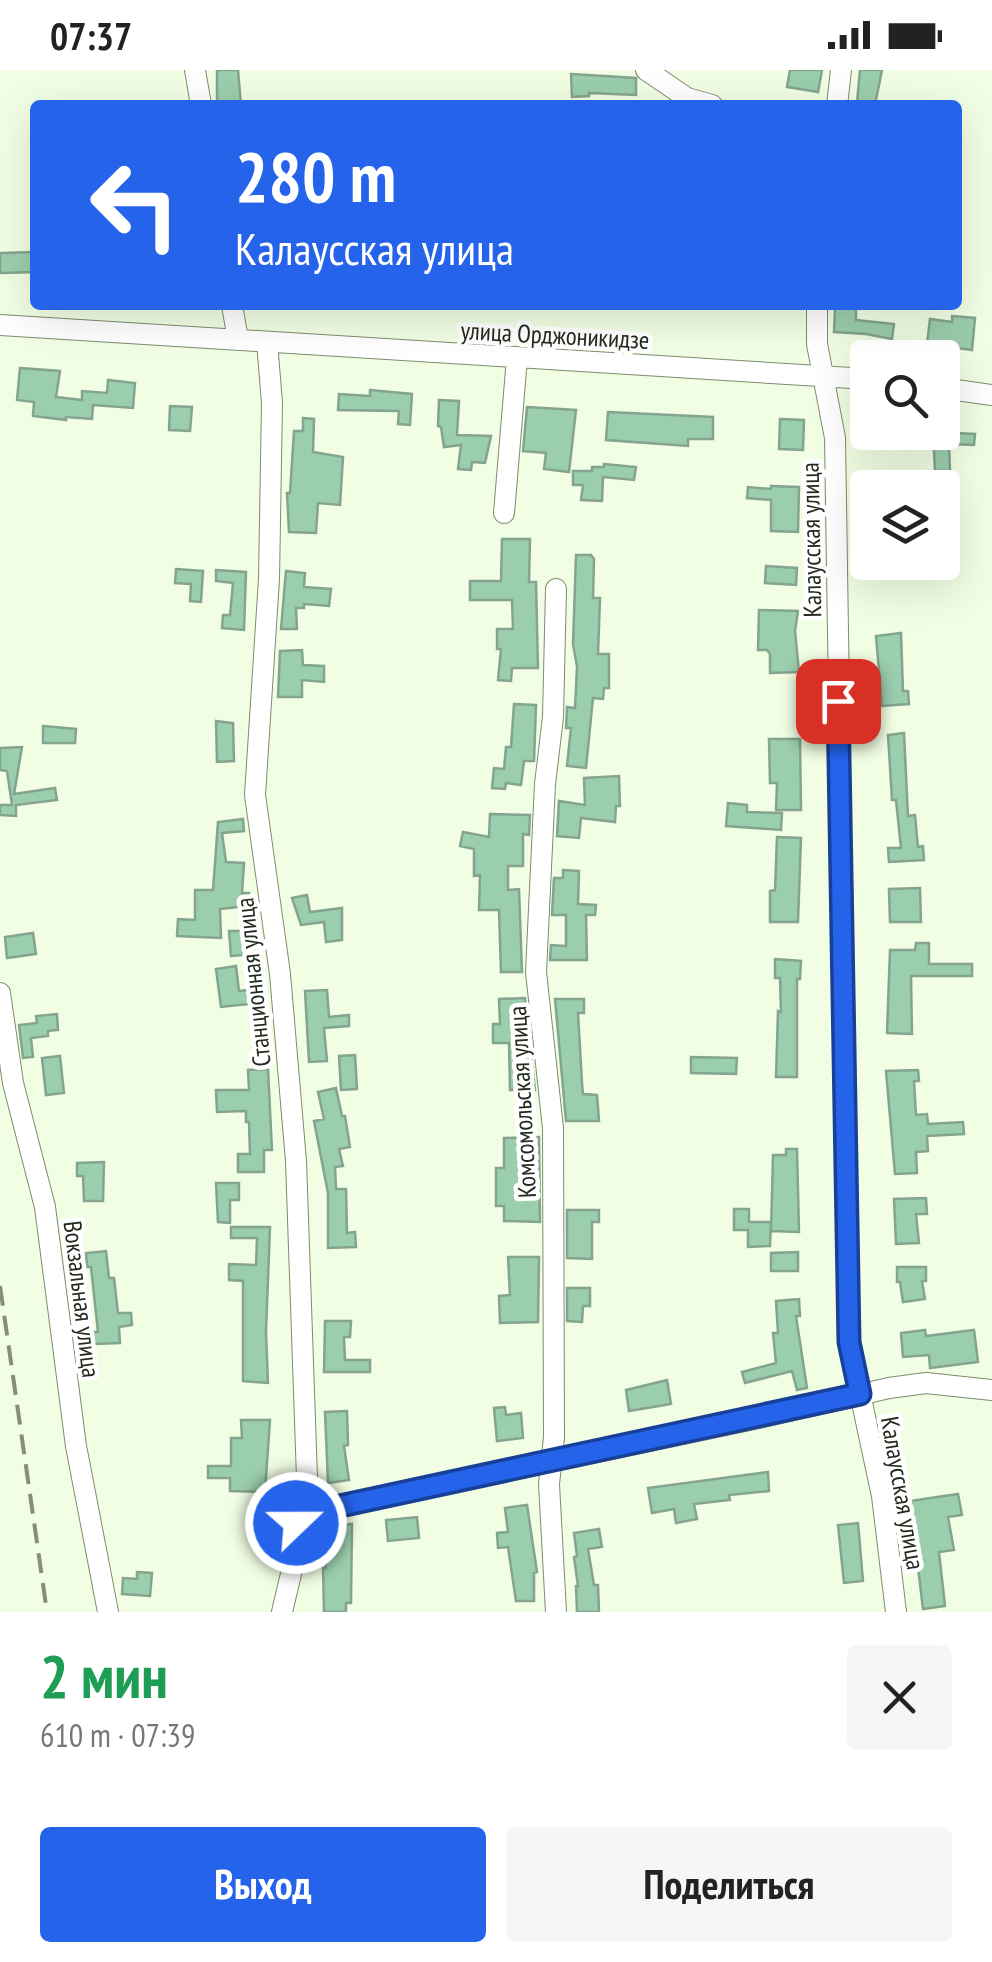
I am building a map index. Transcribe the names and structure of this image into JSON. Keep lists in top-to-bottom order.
{
  "streets": {
    "street": [
      "улица Орджоникидзе",
      "Калаусская улица",
      "Станционная улица",
      "Комсомольская улица",
      "Вокзальная улица"
    ]
  },
  "crossings": [
    ["улица Орджоникидзе", "Калаусская улица"],
    ["улица Орджоникидзе", "Станционная улица"]
  ],
  "page": {
    "status": "07:37",
    "turn": ["280 m", "Калаусская улица"],
    "heading": ["2 мин", "610 m · 07:39"],
    "buttons": ["Выход", "Поделиться"]
  }
}
